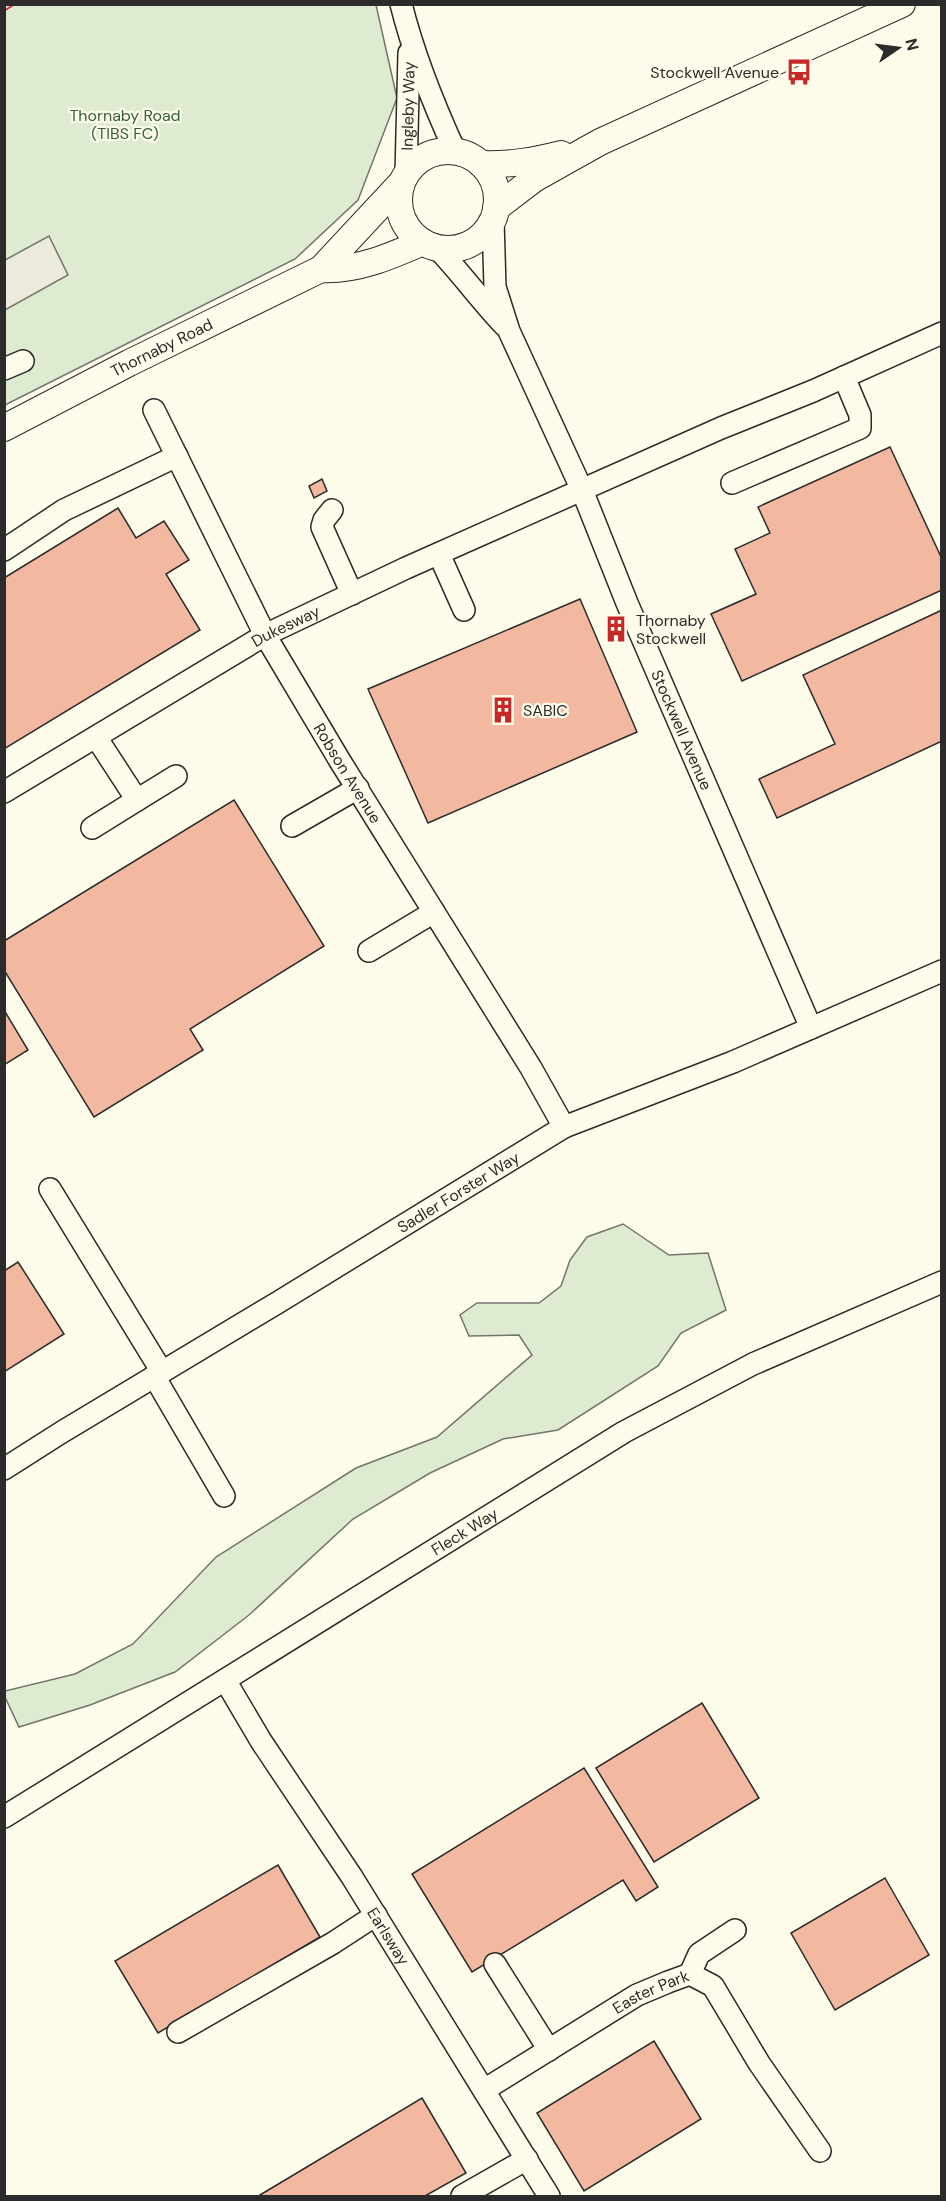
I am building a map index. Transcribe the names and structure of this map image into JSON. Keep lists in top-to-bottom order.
{
  "streets": {
    "main road": ["Thornaby Road"],
    "street": [
      "Ingleby Way",
      "Dukesway",
      "Stockwell Avenue",
      "Robson Avenue",
      "Sadler Forster Way",
      "Fleck Way",
      "Earlsway",
      "Easter Park"
    ]
  },
  "crossings": [
    ["Ingleby Way", "Thornaby Road"],
    ["Ingleby Way", "Stockwell Avenue"],
    ["Thornaby Road", "Stockwell Avenue"],
    ["Dukesway", "Stockwell Avenue"],
    ["Dukesway", "Robson Avenue"],
    ["Stockwell Avenue", "Sadler Forster Way"],
    ["Robson Avenue", "Sadler Forster Way"],
    ["Fleck Way", "Earlsway"],
    ["Earlsway", "Easter Park"]
  ],
  "parks": ["Thornaby Road (TIBS FC)"],
  "places": {
    "bus stop": ["Stockwell Avenue"],
    "building": ["Thornaby Stockwell", "SABIC"]
  },
  "north": "right"
}
